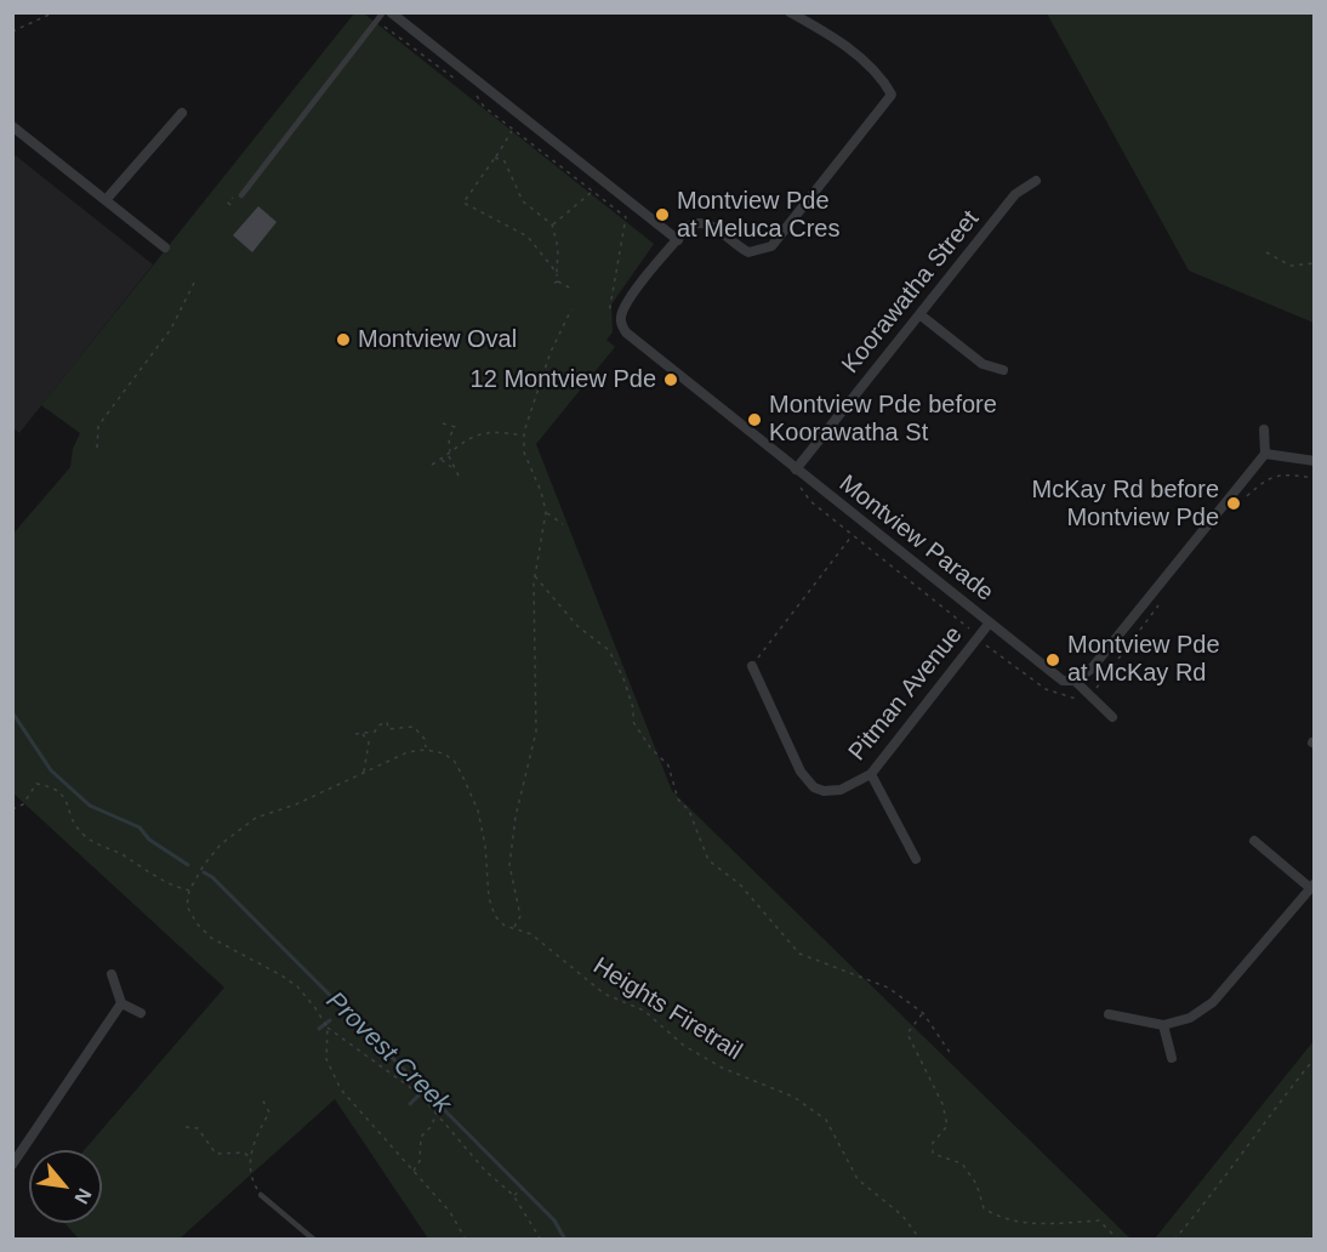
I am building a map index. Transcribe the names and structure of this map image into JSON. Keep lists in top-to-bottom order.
{
  "streets": {
    "street": ["Koorawatha Street", "Montview Parade", "Pitman Avenue"],
    "path": ["Heights Firetrail"]
  },
  "crossings": [
    ["Koorawatha Street", "Montview Parade"],
    ["Montview Parade", "Pitman Avenue"]
  ],
  "water": ["Provest Creek"],
  "places": [
    "Montview Pde at Meluca Cres",
    "Montview Oval",
    "12 Montview Pde",
    "Montview Pde before Koorawatha St",
    "McKay Rd before Montview Pde",
    "Montview Pde at McKay Rd"
  ],
  "north": "bottom right"
}
